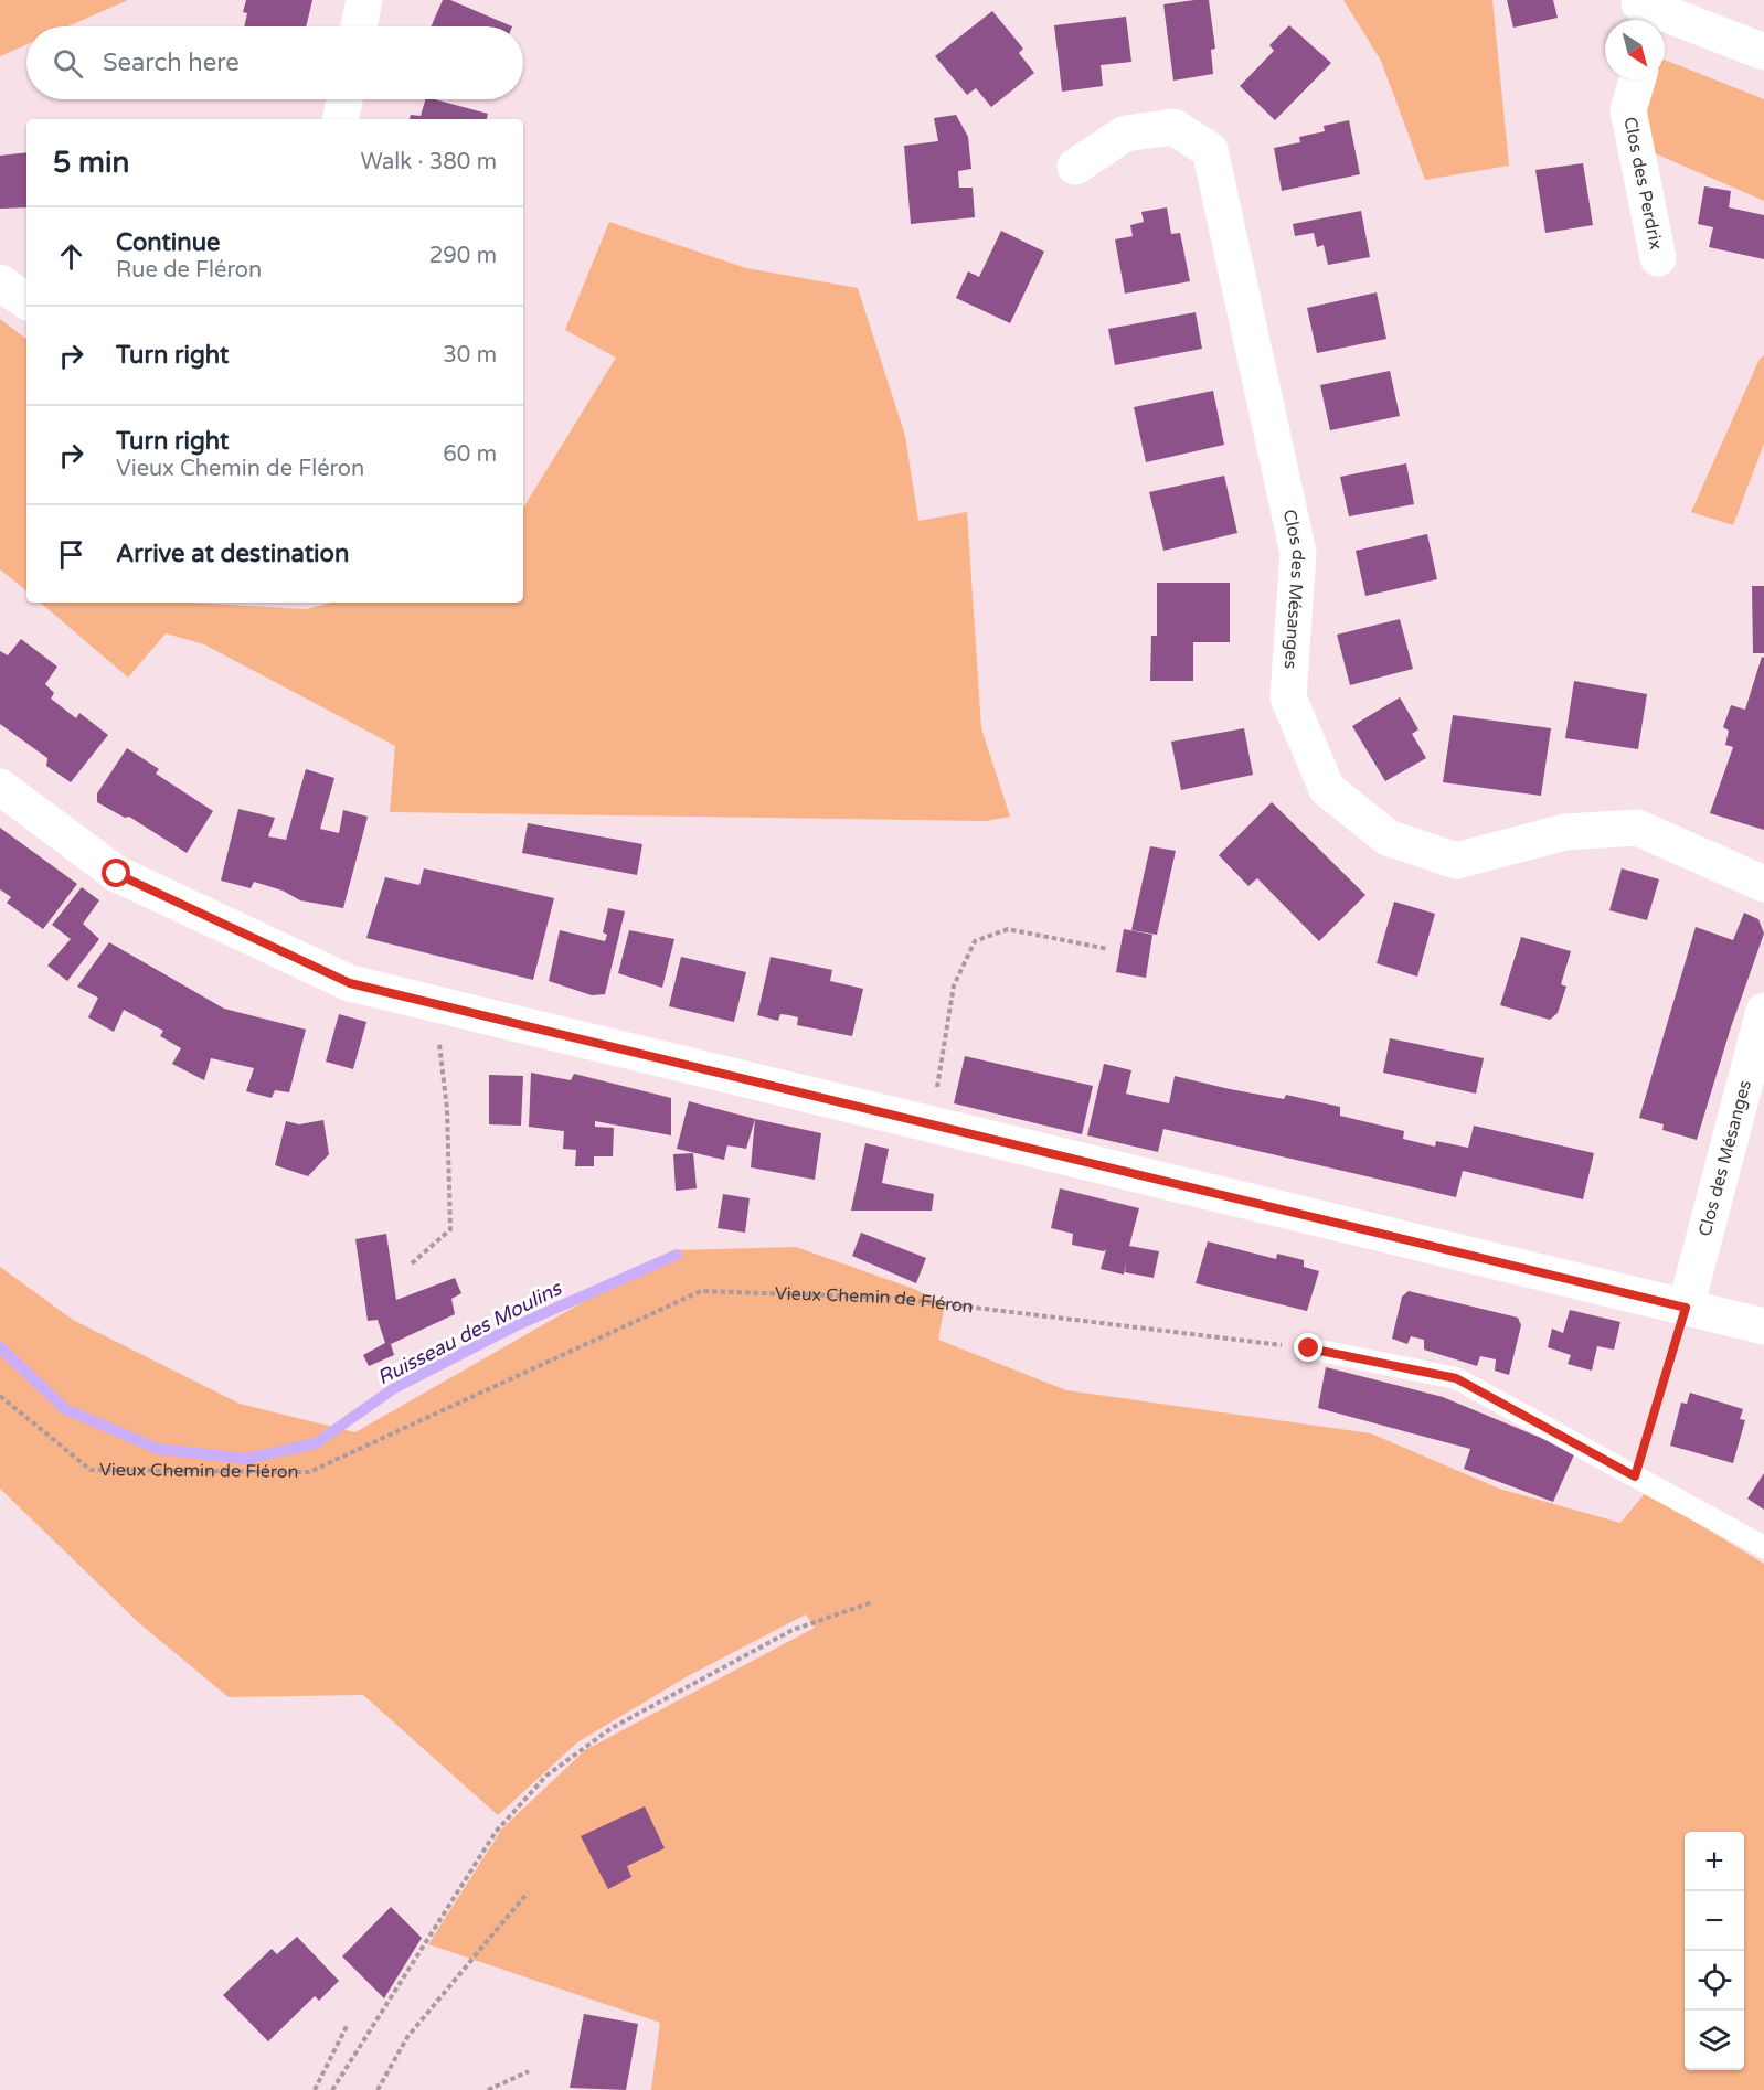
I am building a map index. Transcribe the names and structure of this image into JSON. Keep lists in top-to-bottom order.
{
  "streets": {
    "street": ["Clos des Perdrix", "Clos des Mésanges"],
    "path": ["Vieux Chemin de Fléron"]
  },
  "water": ["Ruisseau des Moulins"],
  "north": "bottom right",
  "page": {
    "search": "Search here",
    "heading": ["5 min", "Walk · 380 m"],
    "list": [
      ["Continue", "Rue de Fléron", "290 m"],
      ["Turn right", "30 m"],
      ["Turn right", "Vieux Chemin de Fléron", "60 m"],
      "Arrive at destination"
    ],
    "map_buttons": ["+", "−"]
  }
}
